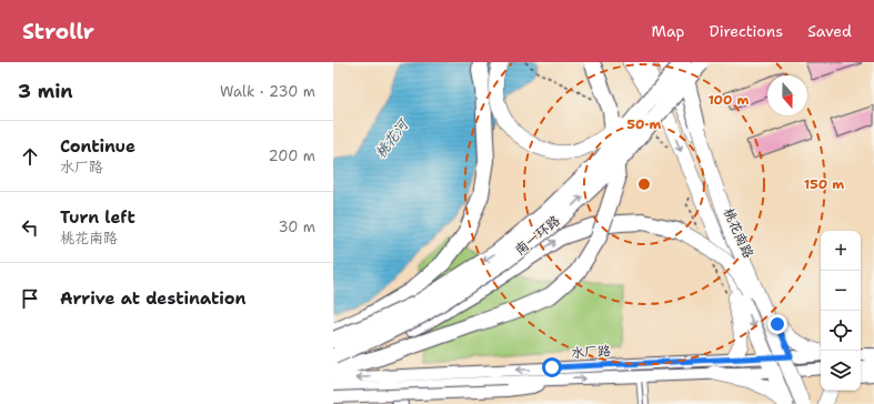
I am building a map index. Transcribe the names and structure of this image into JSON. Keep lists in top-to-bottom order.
{
  "streets": {
    "highway": ["南一环路"],
    "main road": ["桃花南路"],
    "street": ["水厂路"]
  },
  "crossings": [
    ["桃花南路", "水厂路"]
  ],
  "water": ["桃花河"],
  "north": "bottom",
  "page": {
    "header": "Strollr",
    "nav": ["Map", "Directions", "Saved"],
    "heading": ["3 min", "Walk · 230 m"],
    "list": [
      ["Continue", "水厂路", "200 m"],
      ["Turn left", "桃花南路", "30 m"],
      "Arrive at destination"
    ],
    "map_buttons": ["+", "−"]
  },
  "rings": ["100 m", "50 m", "150 m"]
}
